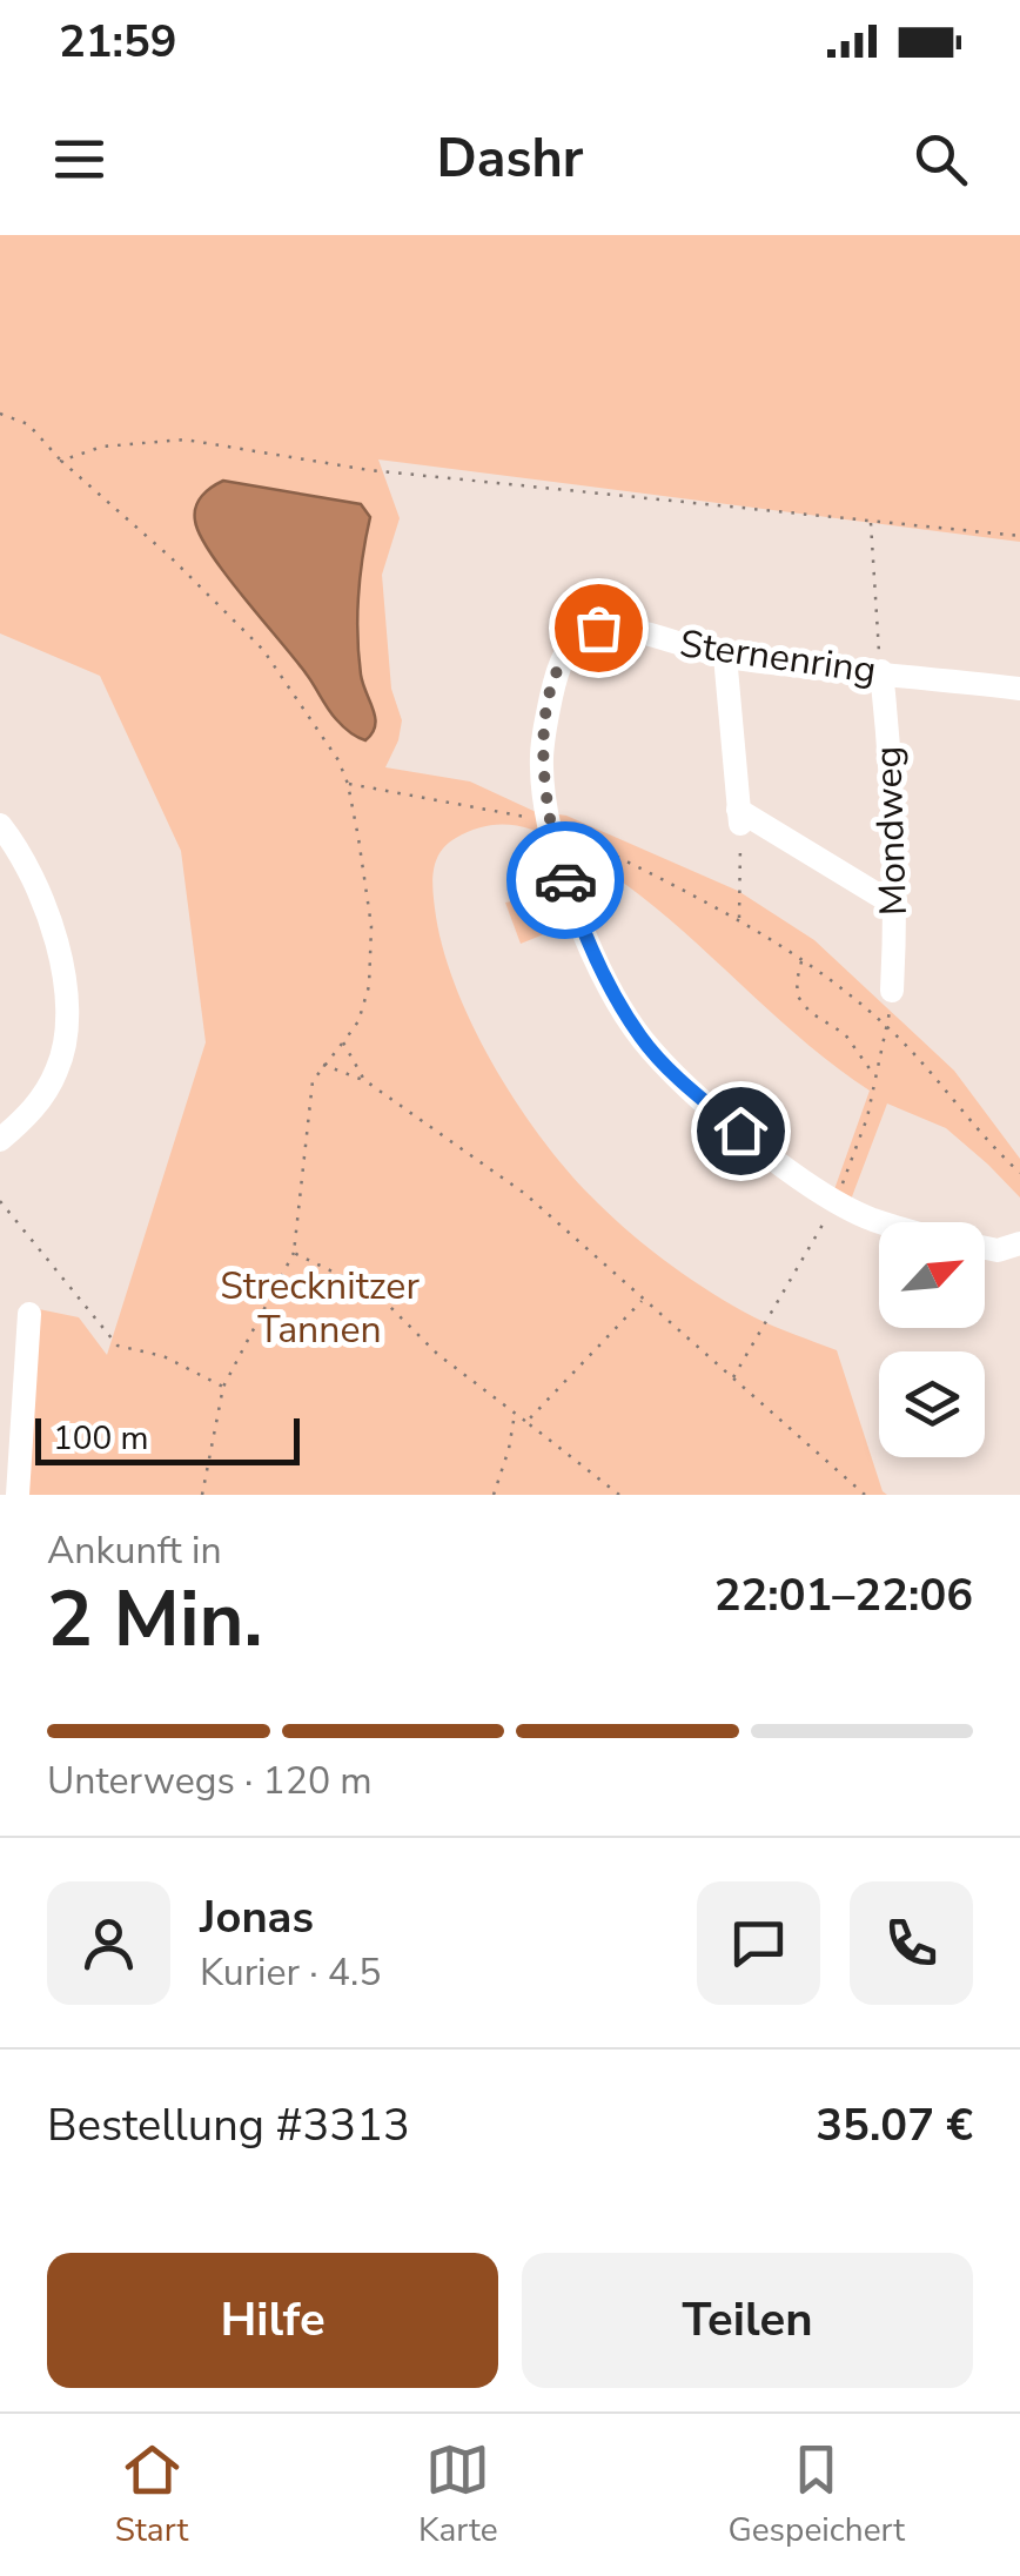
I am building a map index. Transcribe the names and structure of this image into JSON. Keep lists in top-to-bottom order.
{
  "streets": {
    "street": ["Sternenring", "Mondweg"]
  },
  "crossings": [
    ["Sternenring", "Mondweg"]
  ],
  "parks": ["Strecknitzer Tannen"],
  "scale_bar": "100 m",
  "north": "top right",
  "page": {
    "status": "21:59",
    "header": "Dashr",
    "scale": "100 m",
    "heading": ["2 Min.", "Ankunft in", "22:01–22:06"],
    "panel": [
      "Jonas",
      "Kurier · 4.5",
      "Bestellung #3313",
      "35.07 €"
    ],
    "bar": "Unterwegs · 120 m",
    "buttons": ["Hilfe", "Teilen"],
    "tabs": ["Start", "Karte", "Gespeichert"]
  }
}
